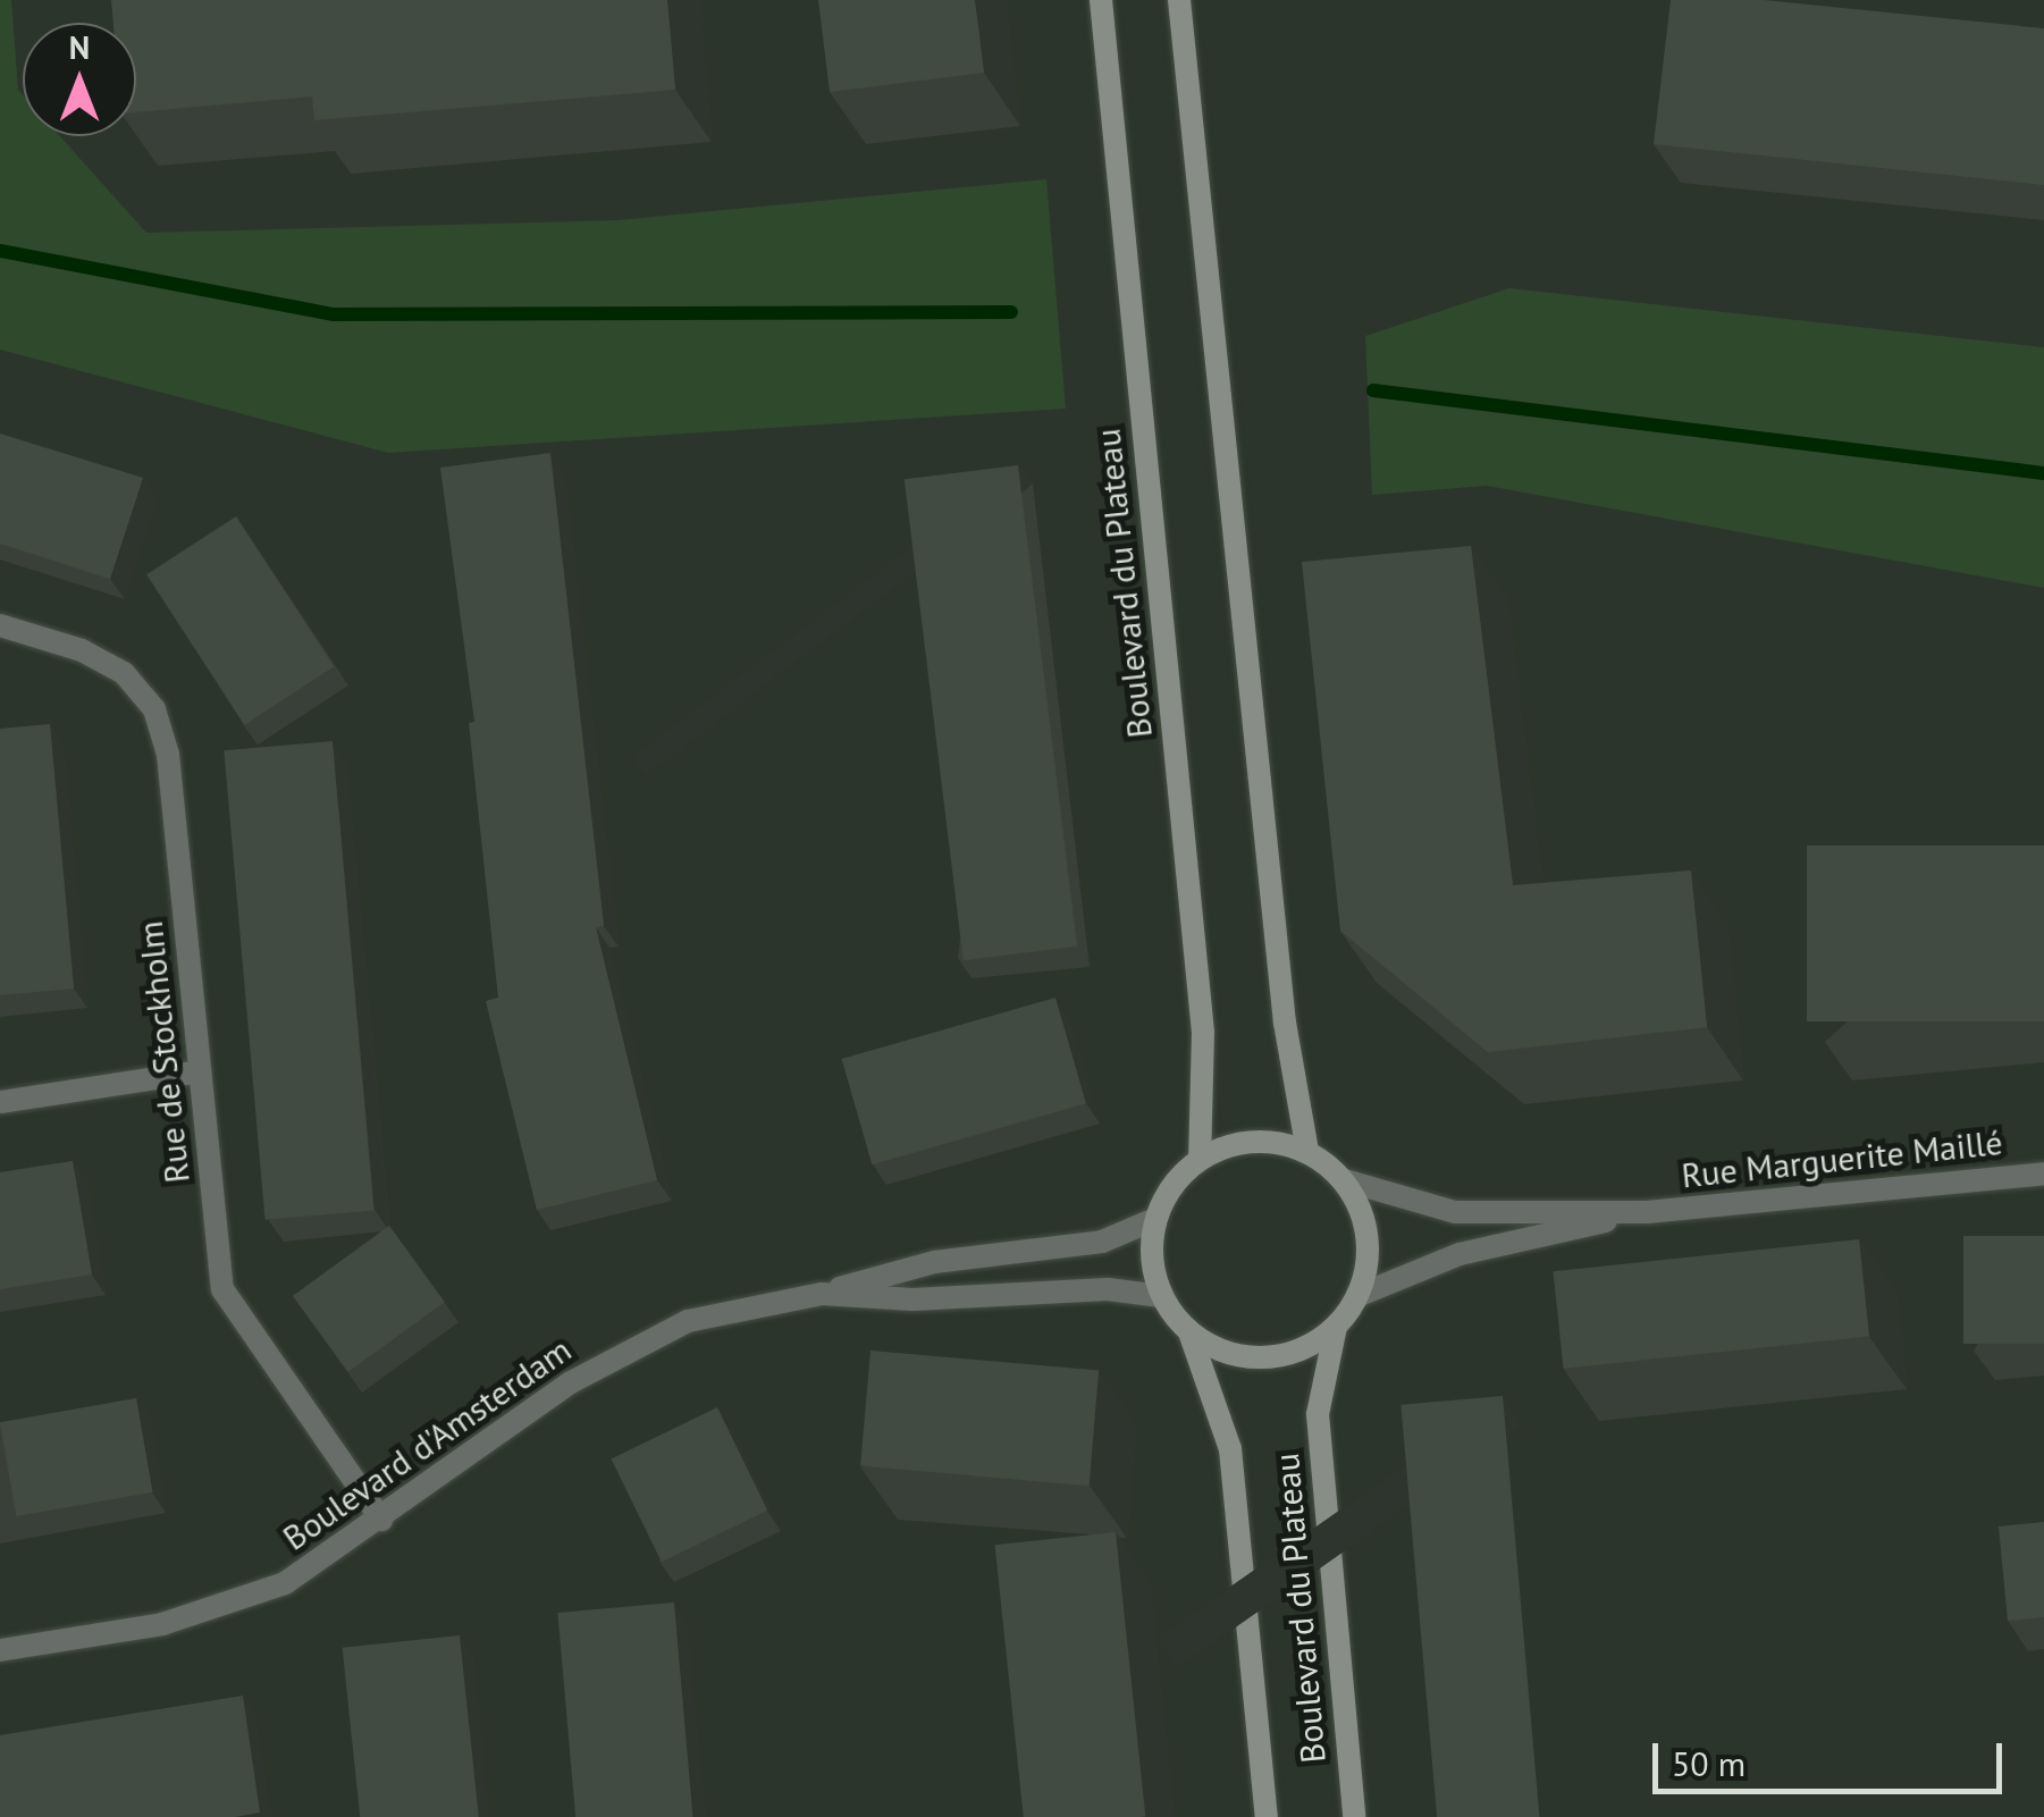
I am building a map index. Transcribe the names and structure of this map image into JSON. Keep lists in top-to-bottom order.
{
  "streets": {
    "main road": ["Boulevard du Plateau"],
    "street": ["Rue de Stockholm", "Rue Marguerite Maillé", "Boulevard d'Amsterdam"]
  },
  "crossings": [
    ["Boulevard du Plateau", "Rue Marguerite Maillé"],
    ["Boulevard du Plateau", "Boulevard d'Amsterdam"],
    ["Rue de Stockholm", "Boulevard d'Amsterdam"],
    ["Rue Marguerite Maillé", "Boulevard d'Amsterdam"]
  ],
  "scale_bar": "50 m",
  "north": "top"
}
